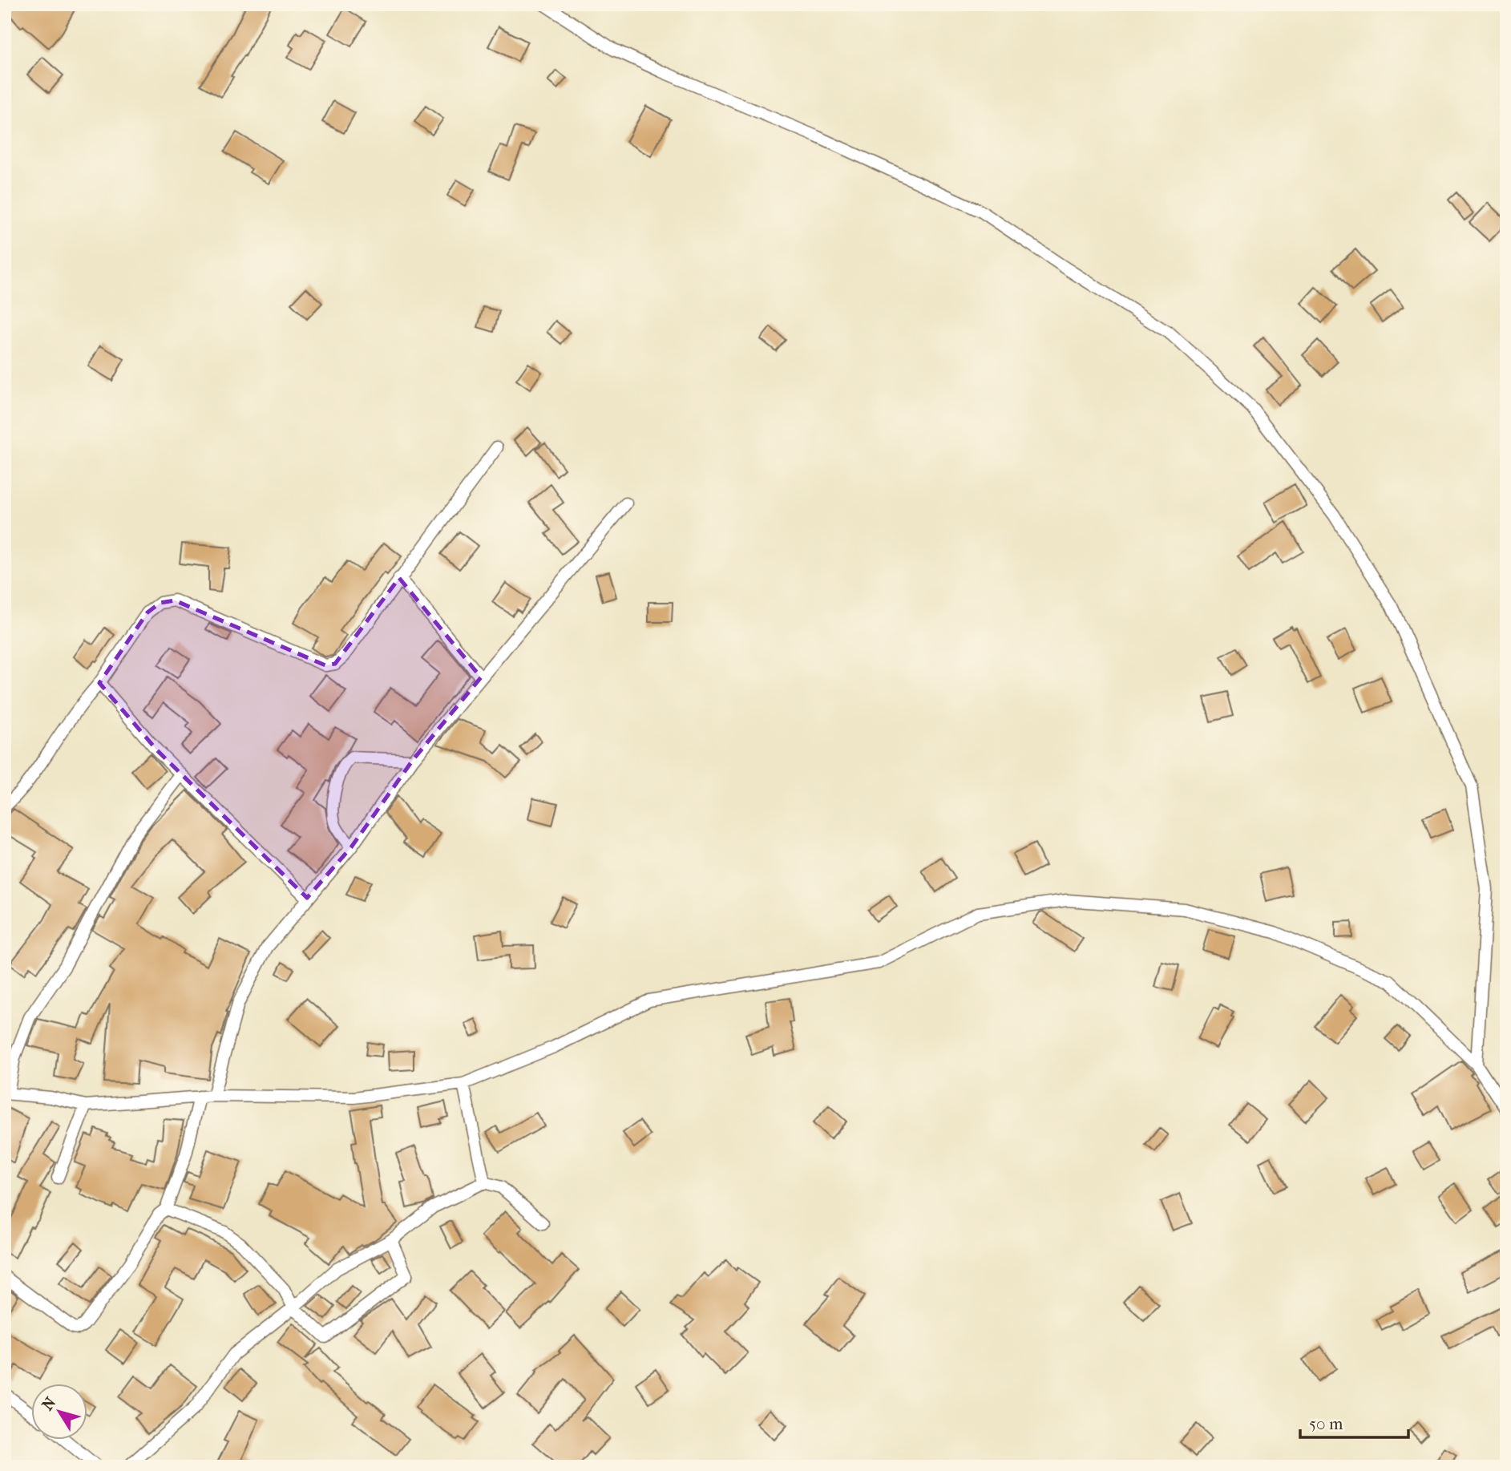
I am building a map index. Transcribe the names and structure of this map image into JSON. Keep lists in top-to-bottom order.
{
  "scale_bar": "50 m",
  "north": "top left"
}
